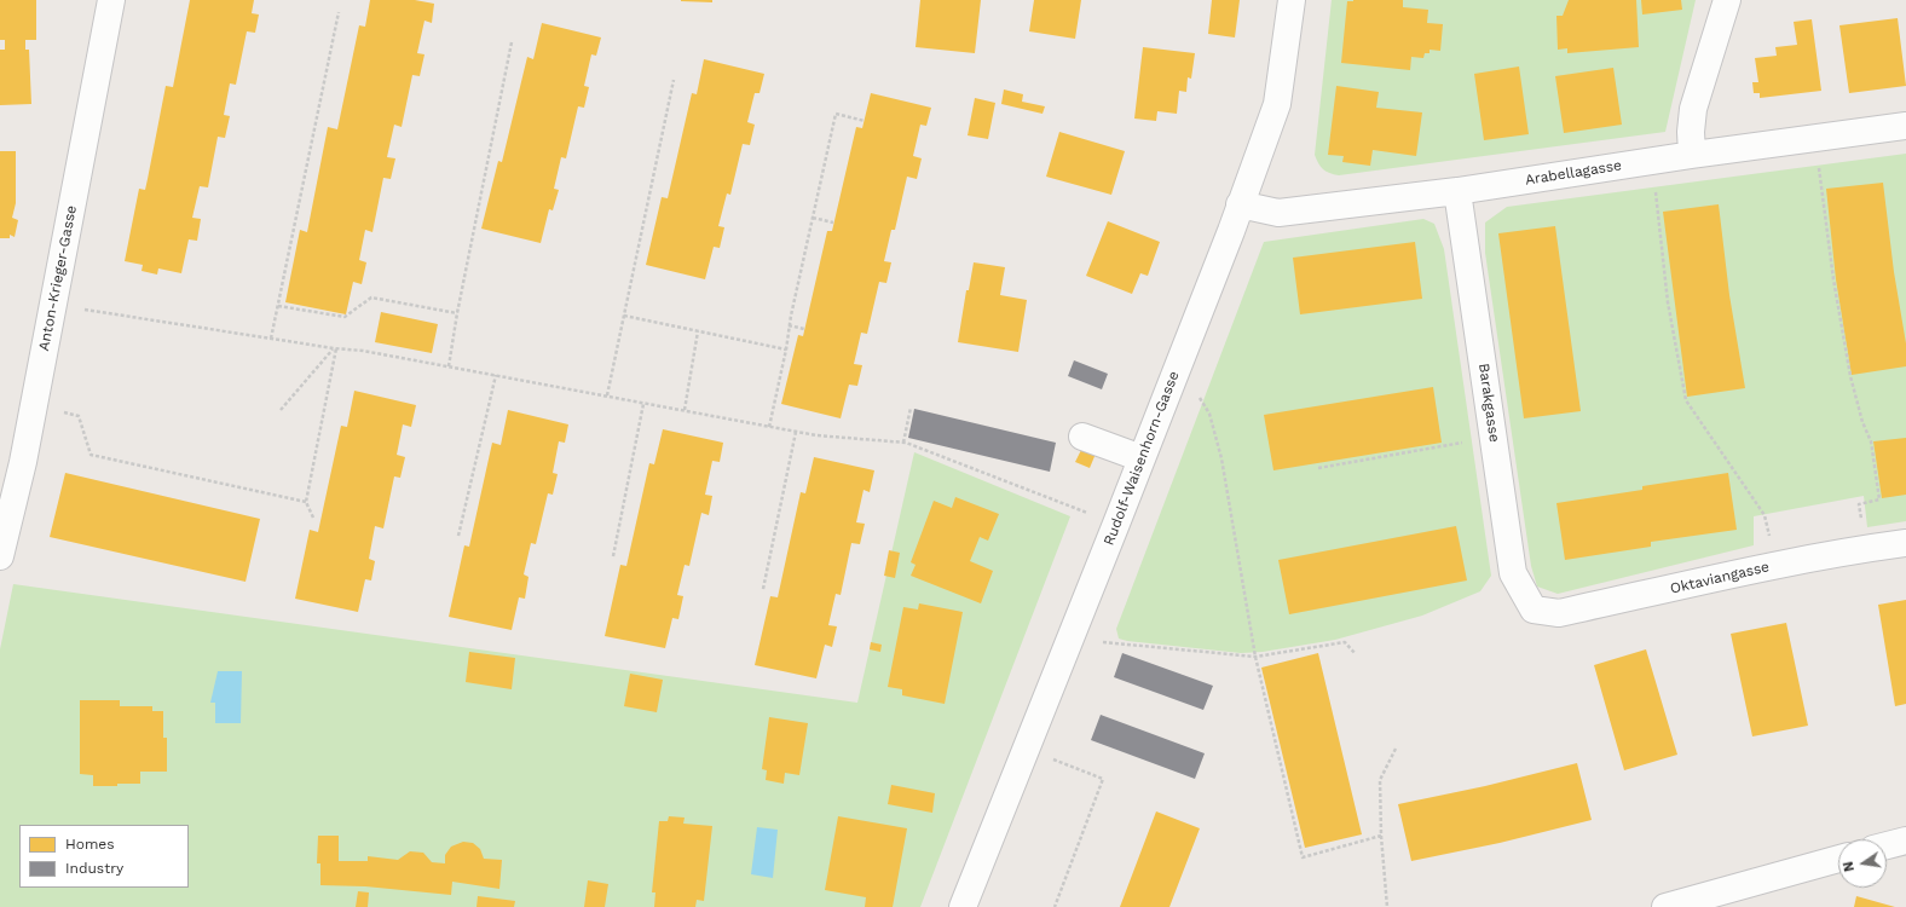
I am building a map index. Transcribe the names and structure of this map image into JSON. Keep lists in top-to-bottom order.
{
  "streets": {
    "street": [
      "Arabellagasse",
      "Anton-Krieger-Gasse",
      "Barakgasse",
      "Rudolf-Waisenhorn-Gasse",
      "Oktaviangasse"
    ]
  },
  "crossings": [
    ["Arabellagasse", "Barakgasse"],
    ["Arabellagasse", "Rudolf-Waisenhorn-Gasse"],
    ["Barakgasse", "Oktaviangasse"]
  ],
  "legend": ["Homes", "Industry"],
  "north": "left"
}
